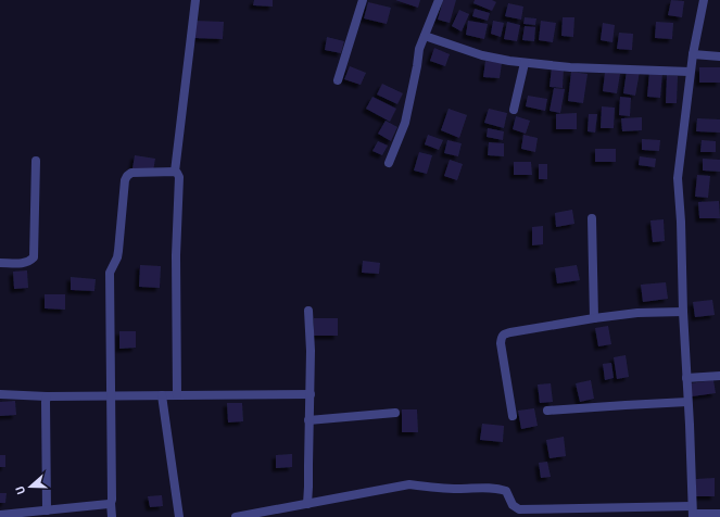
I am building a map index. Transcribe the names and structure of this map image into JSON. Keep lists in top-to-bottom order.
{
  "north": "left"
}
